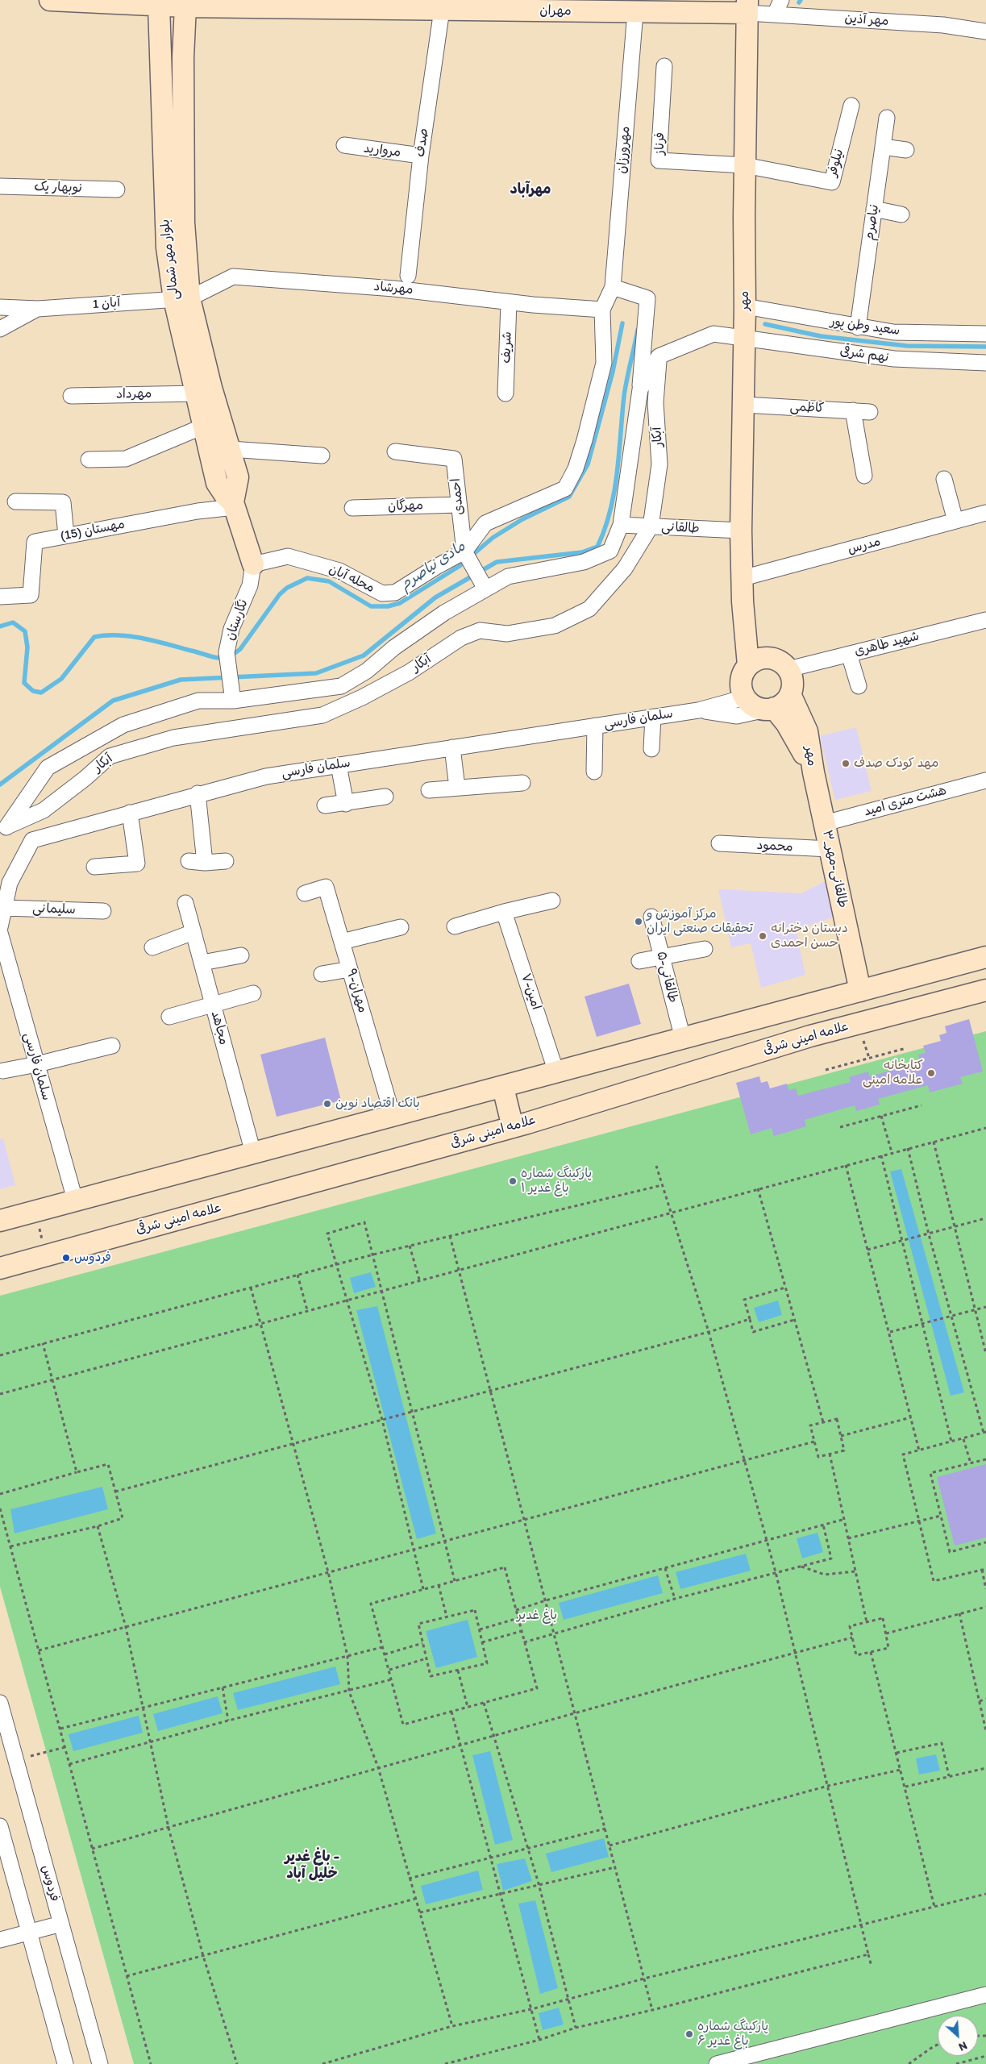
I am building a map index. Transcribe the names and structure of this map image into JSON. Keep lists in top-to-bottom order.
{
  "streets": {
    "main road": [
      "مهران",
      "بلوار مهر شمالی",
      "مهر",
      "۳_طالقانی-مهر",
      "علامه امینی شرقی"
    ],
    "street": [
      "مهر آذین",
      "صدف",
      "فرناز",
      "مهرورزان",
      "مروارید",
      "نیلوفر",
      "نوبهار یک",
      "نیاصرم",
      "مهرشاد",
      "1 آبان",
      "سعید وطن پور",
      "شریف",
      "نهم شرقی",
      "مهرداد",
      "کاظمی",
      "آبکار",
      "احمدی",
      "مهرگان",
      "طالقانی",
      "مهستان (15)",
      "مدرس",
      "محله آبان",
      "نگارستان",
      "شهید طاهری",
      "سلمان فارسی",
      "هشت متری امید",
      "محمود",
      "سلیمانی",
      "۵-طالقانی",
      "۹-مهران",
      "۷-امین",
      "مجاهد",
      "فردوس"
    ]
  },
  "crossings": [
    ["مهران", "مهر آذین"],
    ["مهران", "صدف"],
    ["مهران", "مهرورزان"],
    ["مهران", "بلوار مهر شمالی"],
    ["مهران", "مهر"],
    ["مهر آذین", "مهر"],
    ["صدف", "مروارید"],
    ["فرناز", "نیلوفر"],
    ["فرناز", "مهر"],
    ["نیلوفر", "مهر"],
    ["نیاصرم", "سعید وطن پور"],
    ["بلوار مهر شمالی", "مهرشاد"],
    ["بلوار مهر شمالی", "1 آبان"],
    ["بلوار مهر شمالی", "مهرداد"],
    ["بلوار مهر شمالی", "مهستان (15)"],
    ["بلوار مهر شمالی", "محله آبان"],
    ["بلوار مهر شمالی", "نگارستان"],
    ["مهرشاد", "1 آبان"],
    ["مهرشاد", "شریف"],
    ["مهر", "سعید وطن پور"],
    ["مهر", "نهم شرقی"],
    ["مهر", "کاظمی"],
    ["مهر", "طالقانی"],
    ["مهر", "مدرس"],
    ["مهر", "شهید طاهری"],
    ["مهر", "سلمان فارسی"],
    ["مهر", "۳_طالقانی-مهر"],
    ["آبکار", "احمدی"],
    ["آبکار", "طالقانی"],
    ["آبکار", "نگارستان"],
    ["احمدی", "مهرگان"],
    ["احمدی", "محله آبان"],
    ["محله آبان", "نگارستان"],
    ["شهید طاهری", "سلمان فارسی"],
    ["هشت متری امید", "۳_طالقانی-مهر"],
    ["محمود", "۳_طالقانی-مهر"]
  ],
  "districts": ["مهرآباد", "باغ غدیر - خلیل آباد"],
  "water": ["مادی نیاصرم"],
  "parks": ["باغ غدیر"],
  "places": [
    "مهد کودک صدف",
    "مرکز آموزش و تحقیقات صنعتی ایران",
    "دبستان دخترانه حسن احمدی",
    "کتابخانه علامه امینی",
    "بانک اقتصاد نوین",
    "پارکینگ شماره ۱ باغ غدیر",
    "فردوس",
    "پارکینگ شماره ۶ باغ غدیر"
  ],
  "north": "bottom right"
}
